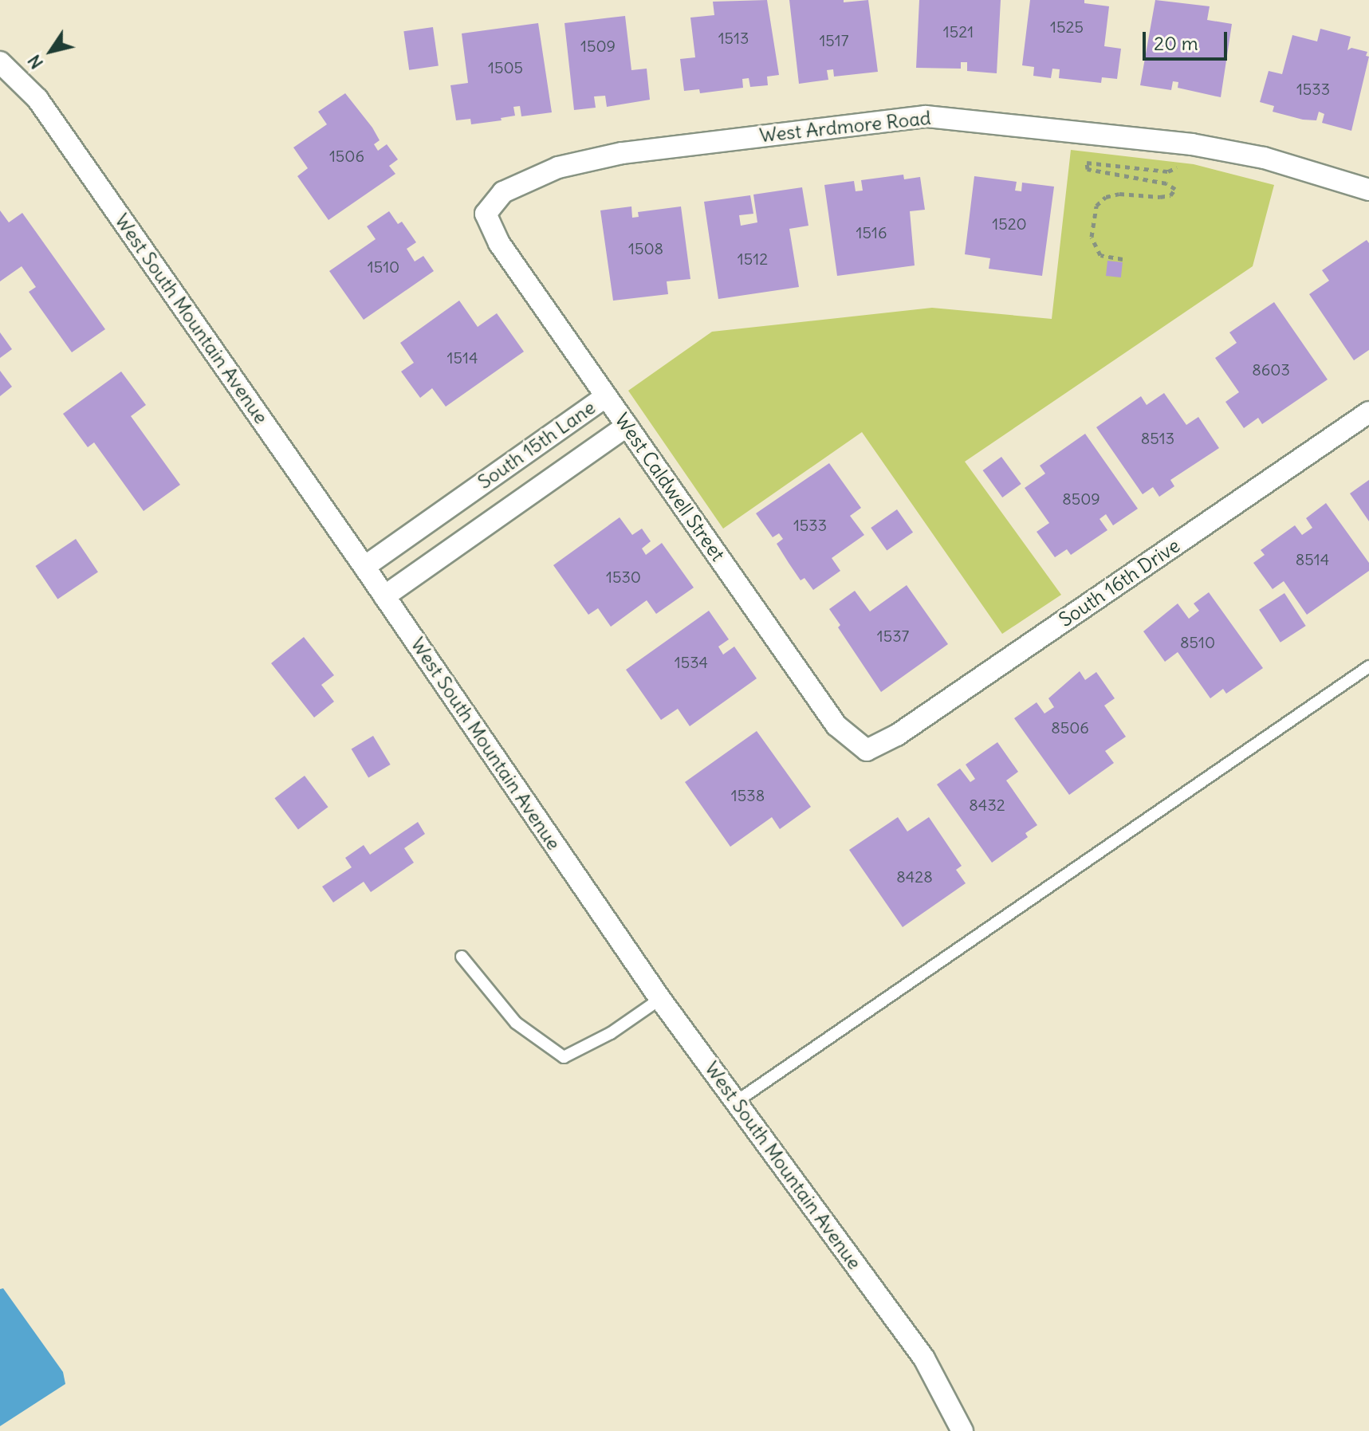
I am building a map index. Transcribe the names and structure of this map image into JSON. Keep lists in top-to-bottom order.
{
  "streets": {
    "street": [
      "West Ardmore Road",
      "West South Mountain Avenue",
      "South 15th Lane",
      "West Caldwell Street",
      "South 16th Drive"
    ]
  },
  "crossings": [
    ["West Ardmore Road", "West Caldwell Street"],
    ["West South Mountain Avenue", "South 15th Lane"],
    ["South 15th Lane", "West Caldwell Street"],
    ["West Caldwell Street", "South 16th Drive"]
  ],
  "house_numbers": [
    "1525",
    "1521",
    "1513",
    "1517",
    "1509",
    "1505",
    "1533",
    "1506",
    "1520",
    "1516",
    "1508",
    "1512",
    "1510",
    "1514",
    "8603",
    "8513",
    "8509",
    "1533",
    "8514",
    "1530",
    "1537",
    "8510",
    "1534",
    "8506",
    "1538",
    "8432",
    "8428"
  ],
  "scale_bar": "20 m",
  "north": "bottom left"
}
